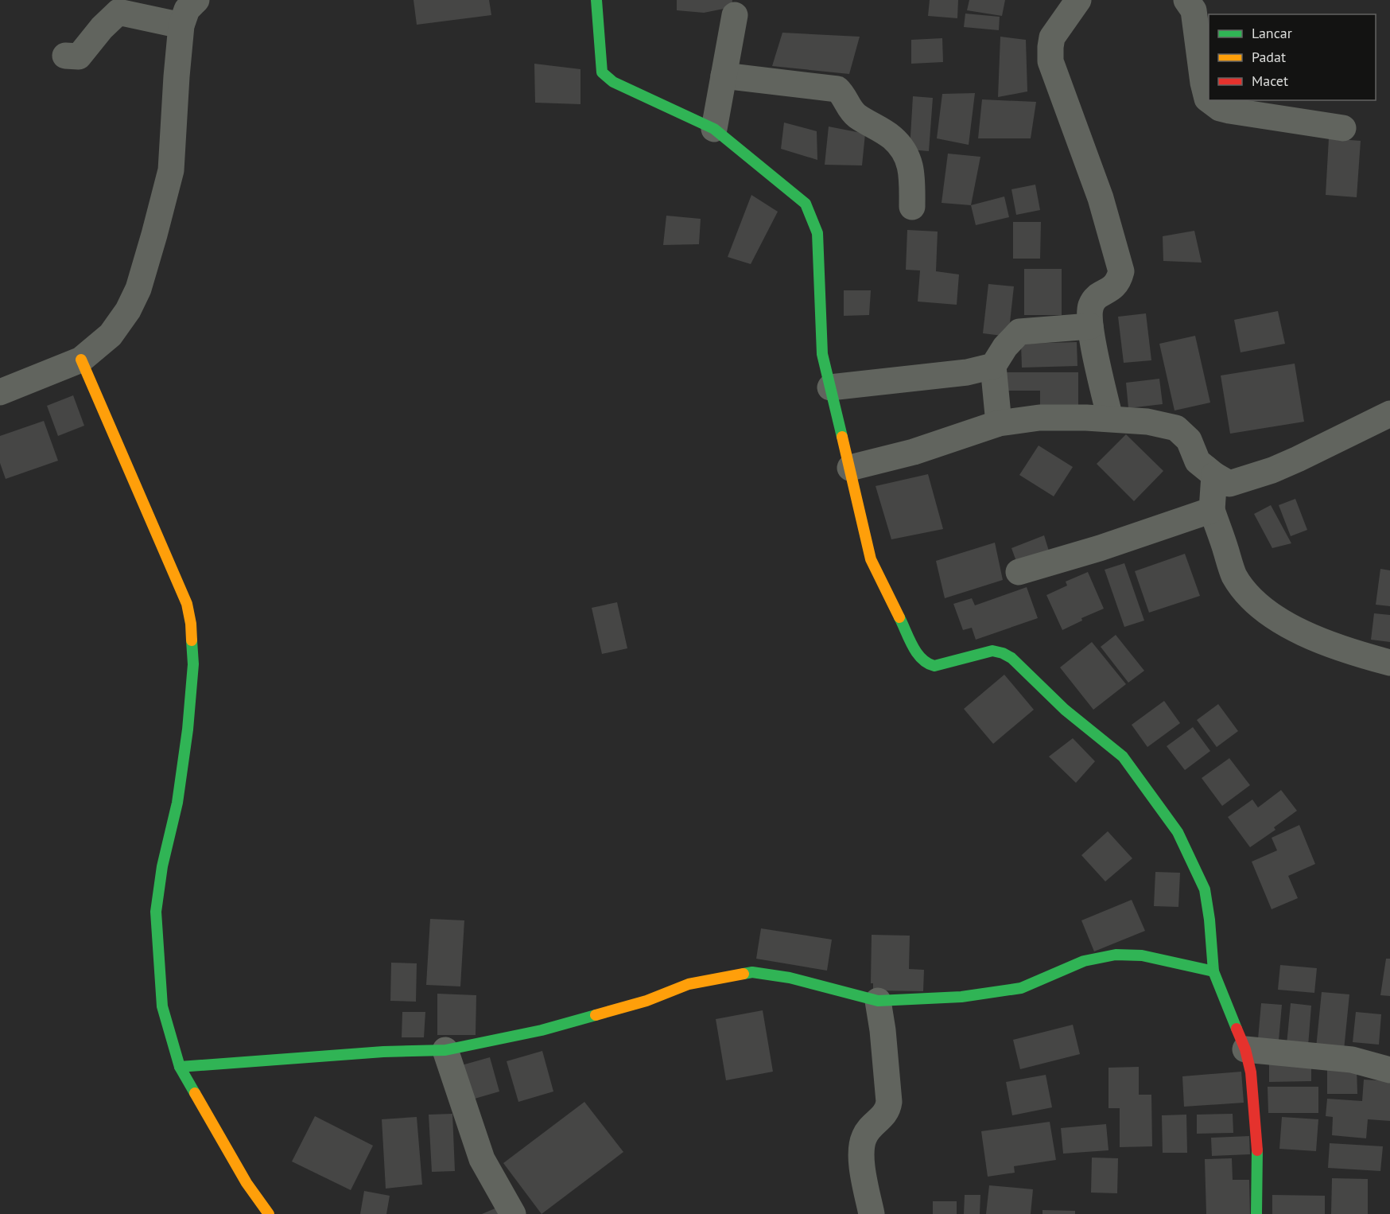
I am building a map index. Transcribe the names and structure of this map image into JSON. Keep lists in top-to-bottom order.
{
  "legend": ["Lancar", "Padat", "Macet"]
}
